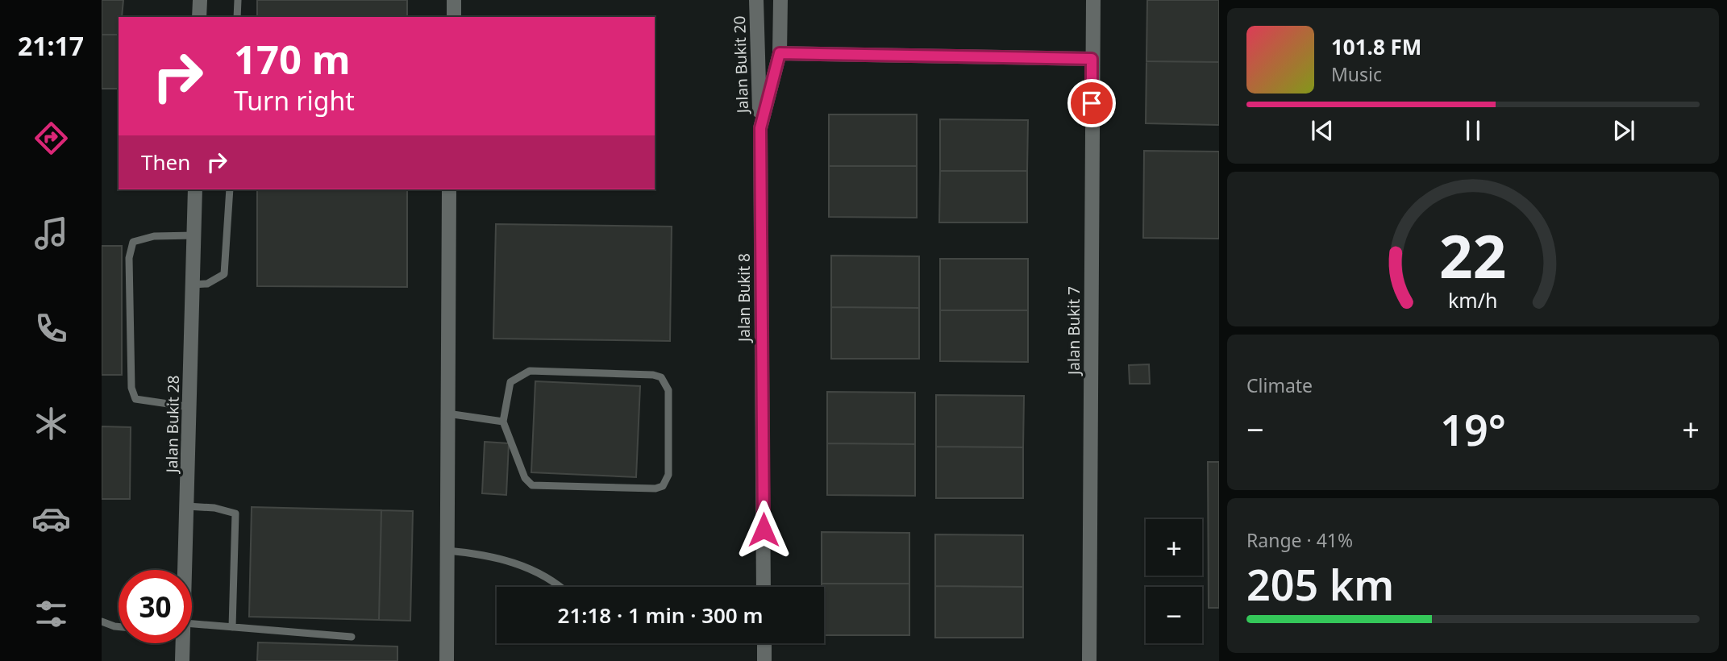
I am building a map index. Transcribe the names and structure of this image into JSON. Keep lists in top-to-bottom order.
{
  "streets": {
    "street": [
      "Jalan Bukit 20",
      "Jalan Bukit 8",
      "Jalan Bukit 7",
      "Jalan Bukit 28"
    ]
  },
  "crossings": [
    ["Jalan Bukit 20", "Jalan Bukit 8"]
  ],
  "page": {
    "tabs": "21:17",
    "turn": ["170 m", "Turn right"],
    "song": ["101.8 FM", "Music"],
    "then": "Then",
    "tile": [
      "Climate",
      ["Range · 41%", "205 km"]
    ],
    "heat": ["−", "19°", "+"],
    "map_buttons": ["+", "−"],
    "limit": "30",
    "trip": "21:18 · 1 min · 300 m",
    "gauge": ["22", "km/h"]
  }
}
